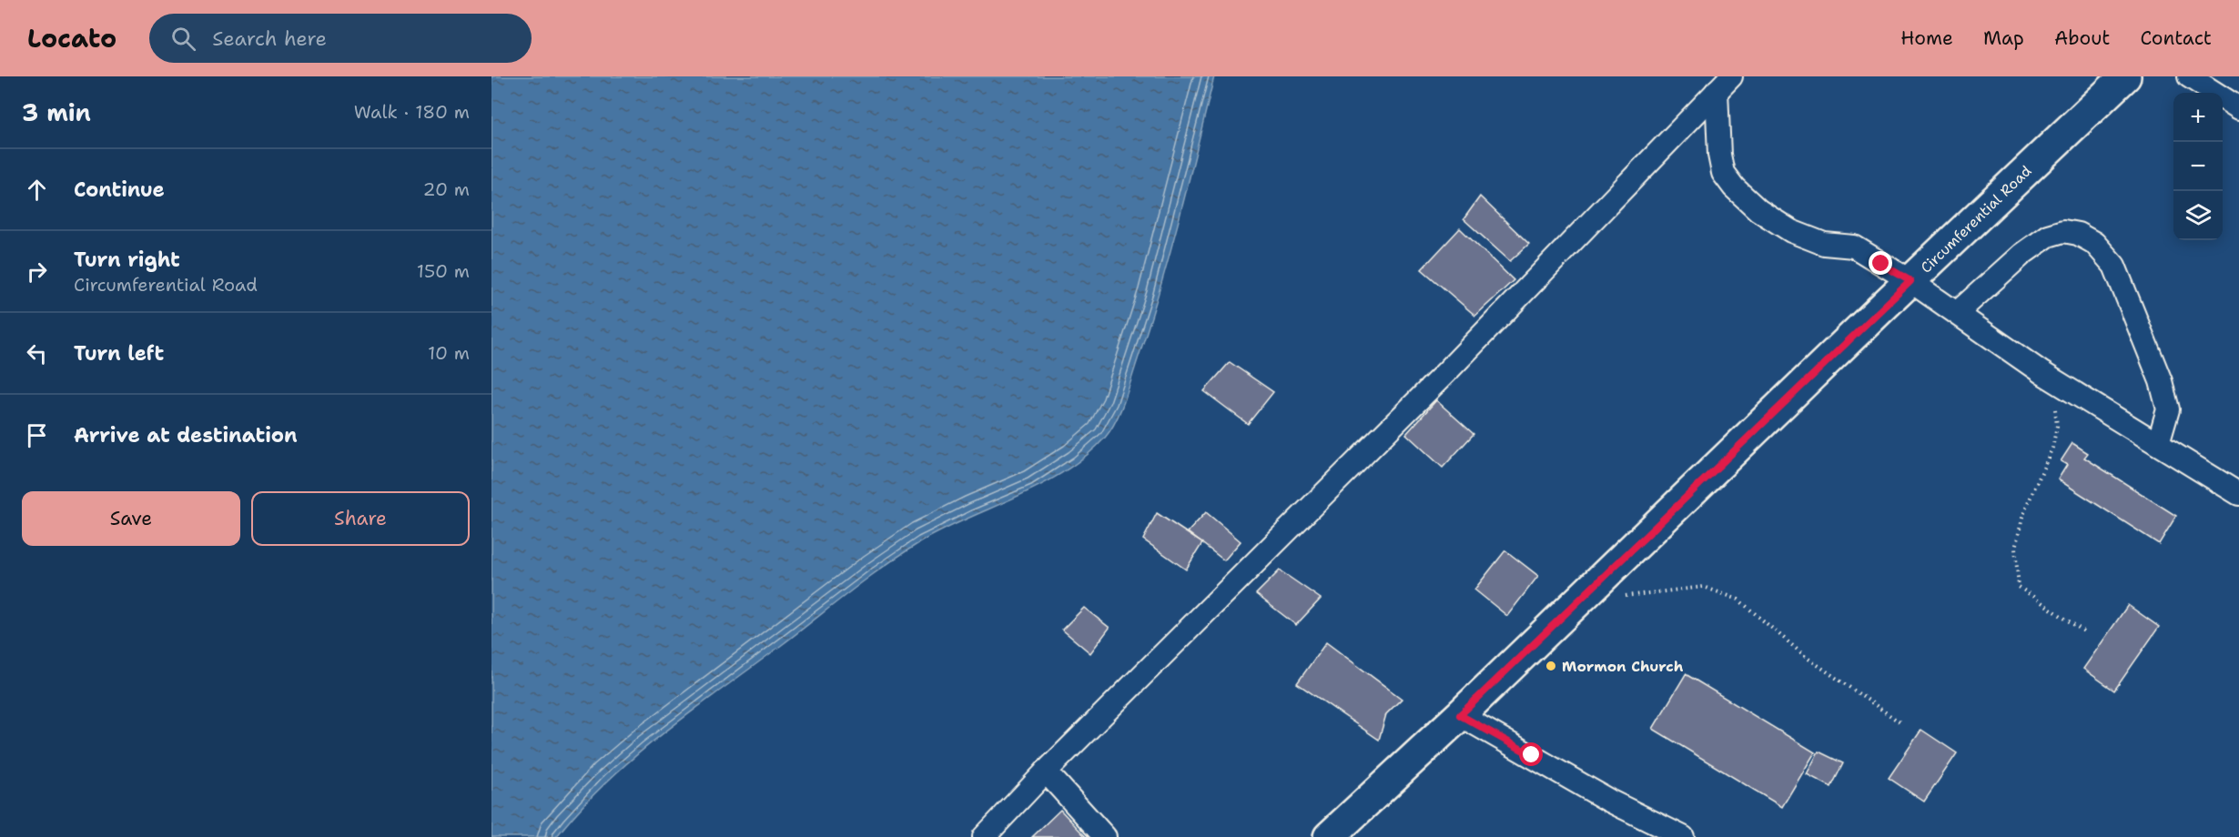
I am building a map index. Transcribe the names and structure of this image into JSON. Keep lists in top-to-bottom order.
{
  "streets": {
    "main road": ["Circumferential Road"]
  },
  "places": ["Mormon Church"],
  "page": {
    "header": "Locato",
    "search": "Search here",
    "nav": [
      "Home",
      "Map",
      "About",
      "Contact"
    ],
    "heading": ["3 min", "Walk · 180 m"],
    "map_buttons": ["+", "−"],
    "list": [
      ["Continue", "20 m"],
      ["Turn right", "Circumferential Road", "150 m"],
      ["Turn left", "10 m"],
      "Arrive at destination"
    ],
    "buttons": ["Save", "Share"]
  }
}
